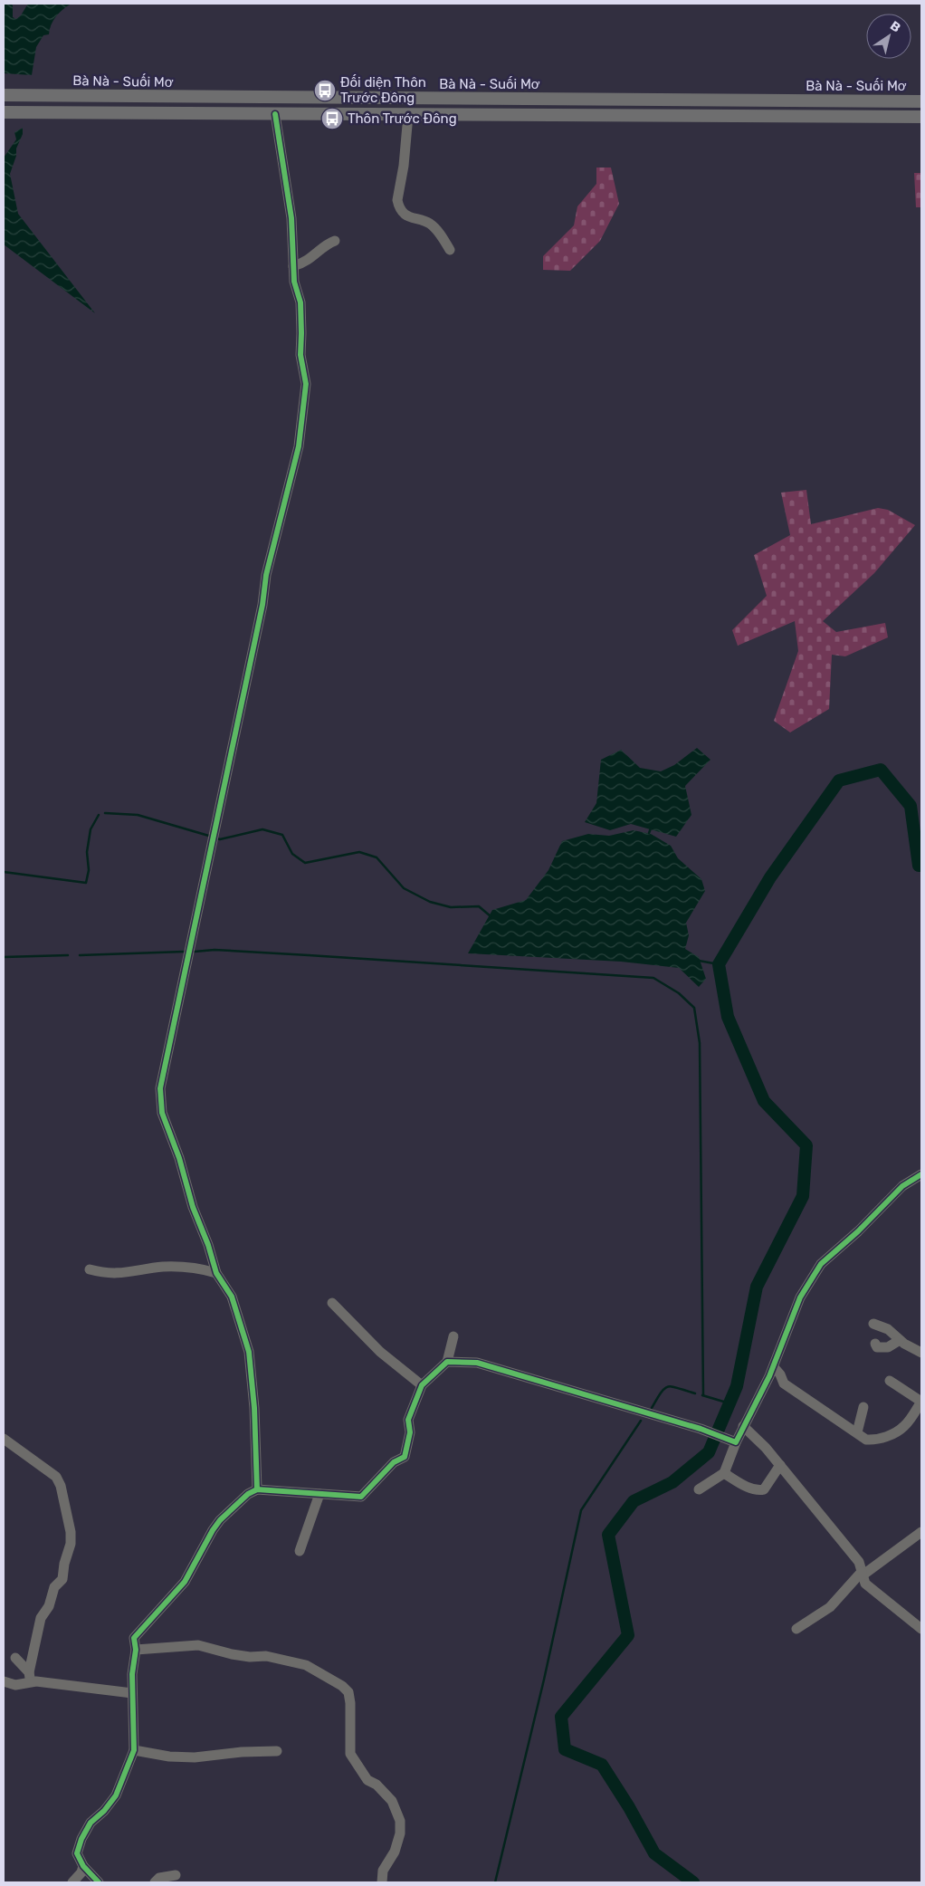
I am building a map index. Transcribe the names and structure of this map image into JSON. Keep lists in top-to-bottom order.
{
  "streets": {
    "main road": ["Bà Nà - Suối Mơ"]
  },
  "places": {
    "bus stop": ["Đối diện Thôn Trước Đông", "Thôn Trước Đông"]
  },
  "north": "top right"
}
